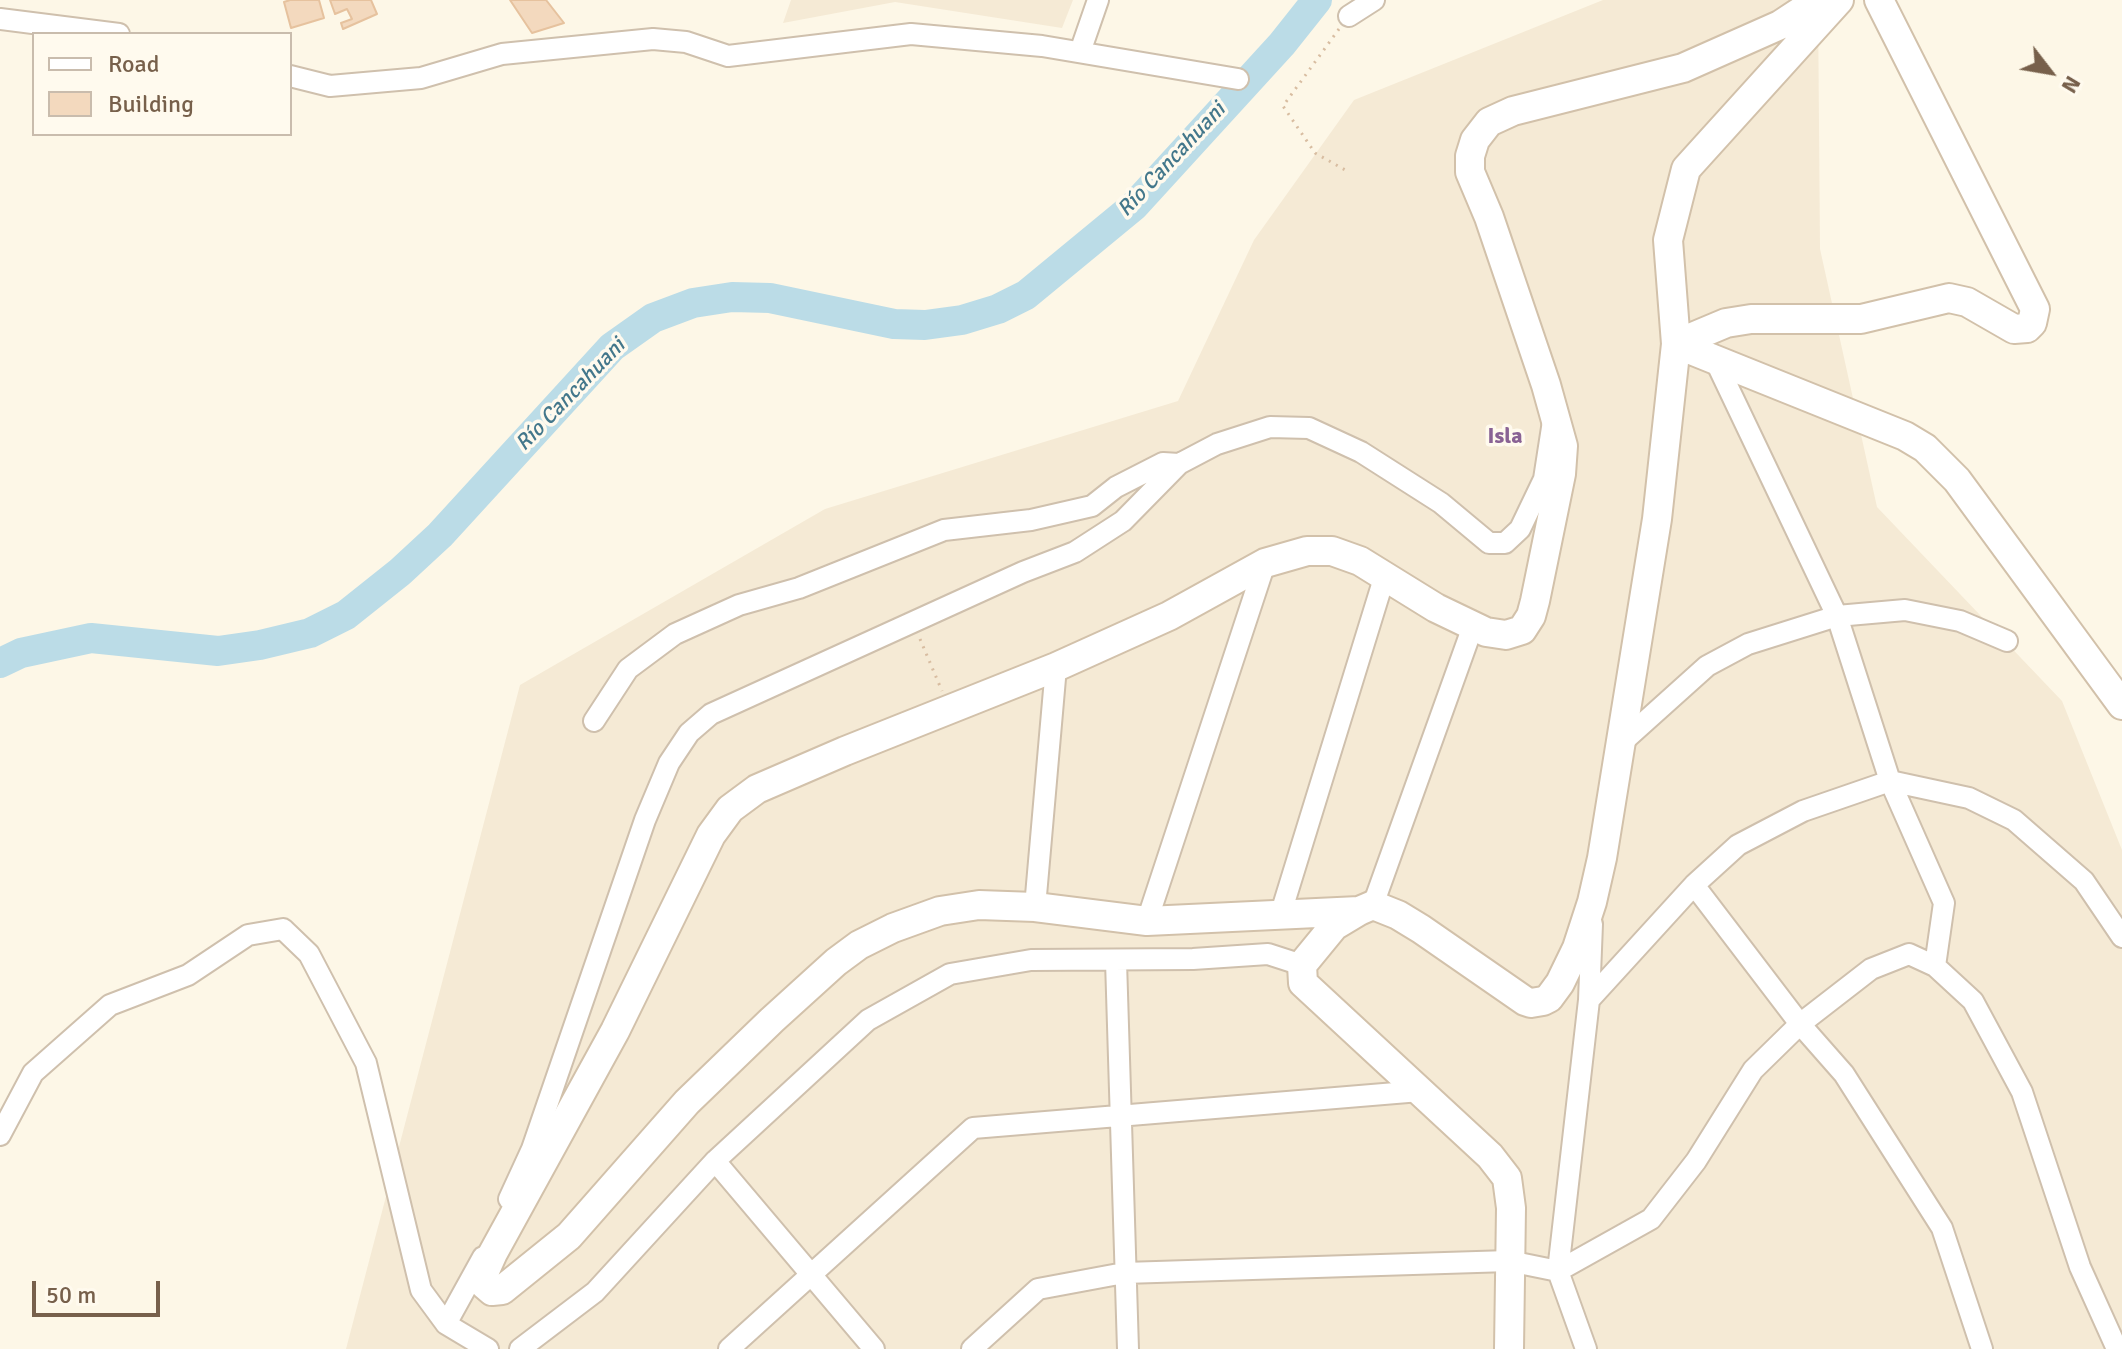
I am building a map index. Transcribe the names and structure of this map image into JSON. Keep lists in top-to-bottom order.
{
  "districts": ["Isla"],
  "water": ["Río Cancahuani"],
  "legend": ["Road", "Building"],
  "scale_bar": "50 m",
  "north": "bottom right"
}
